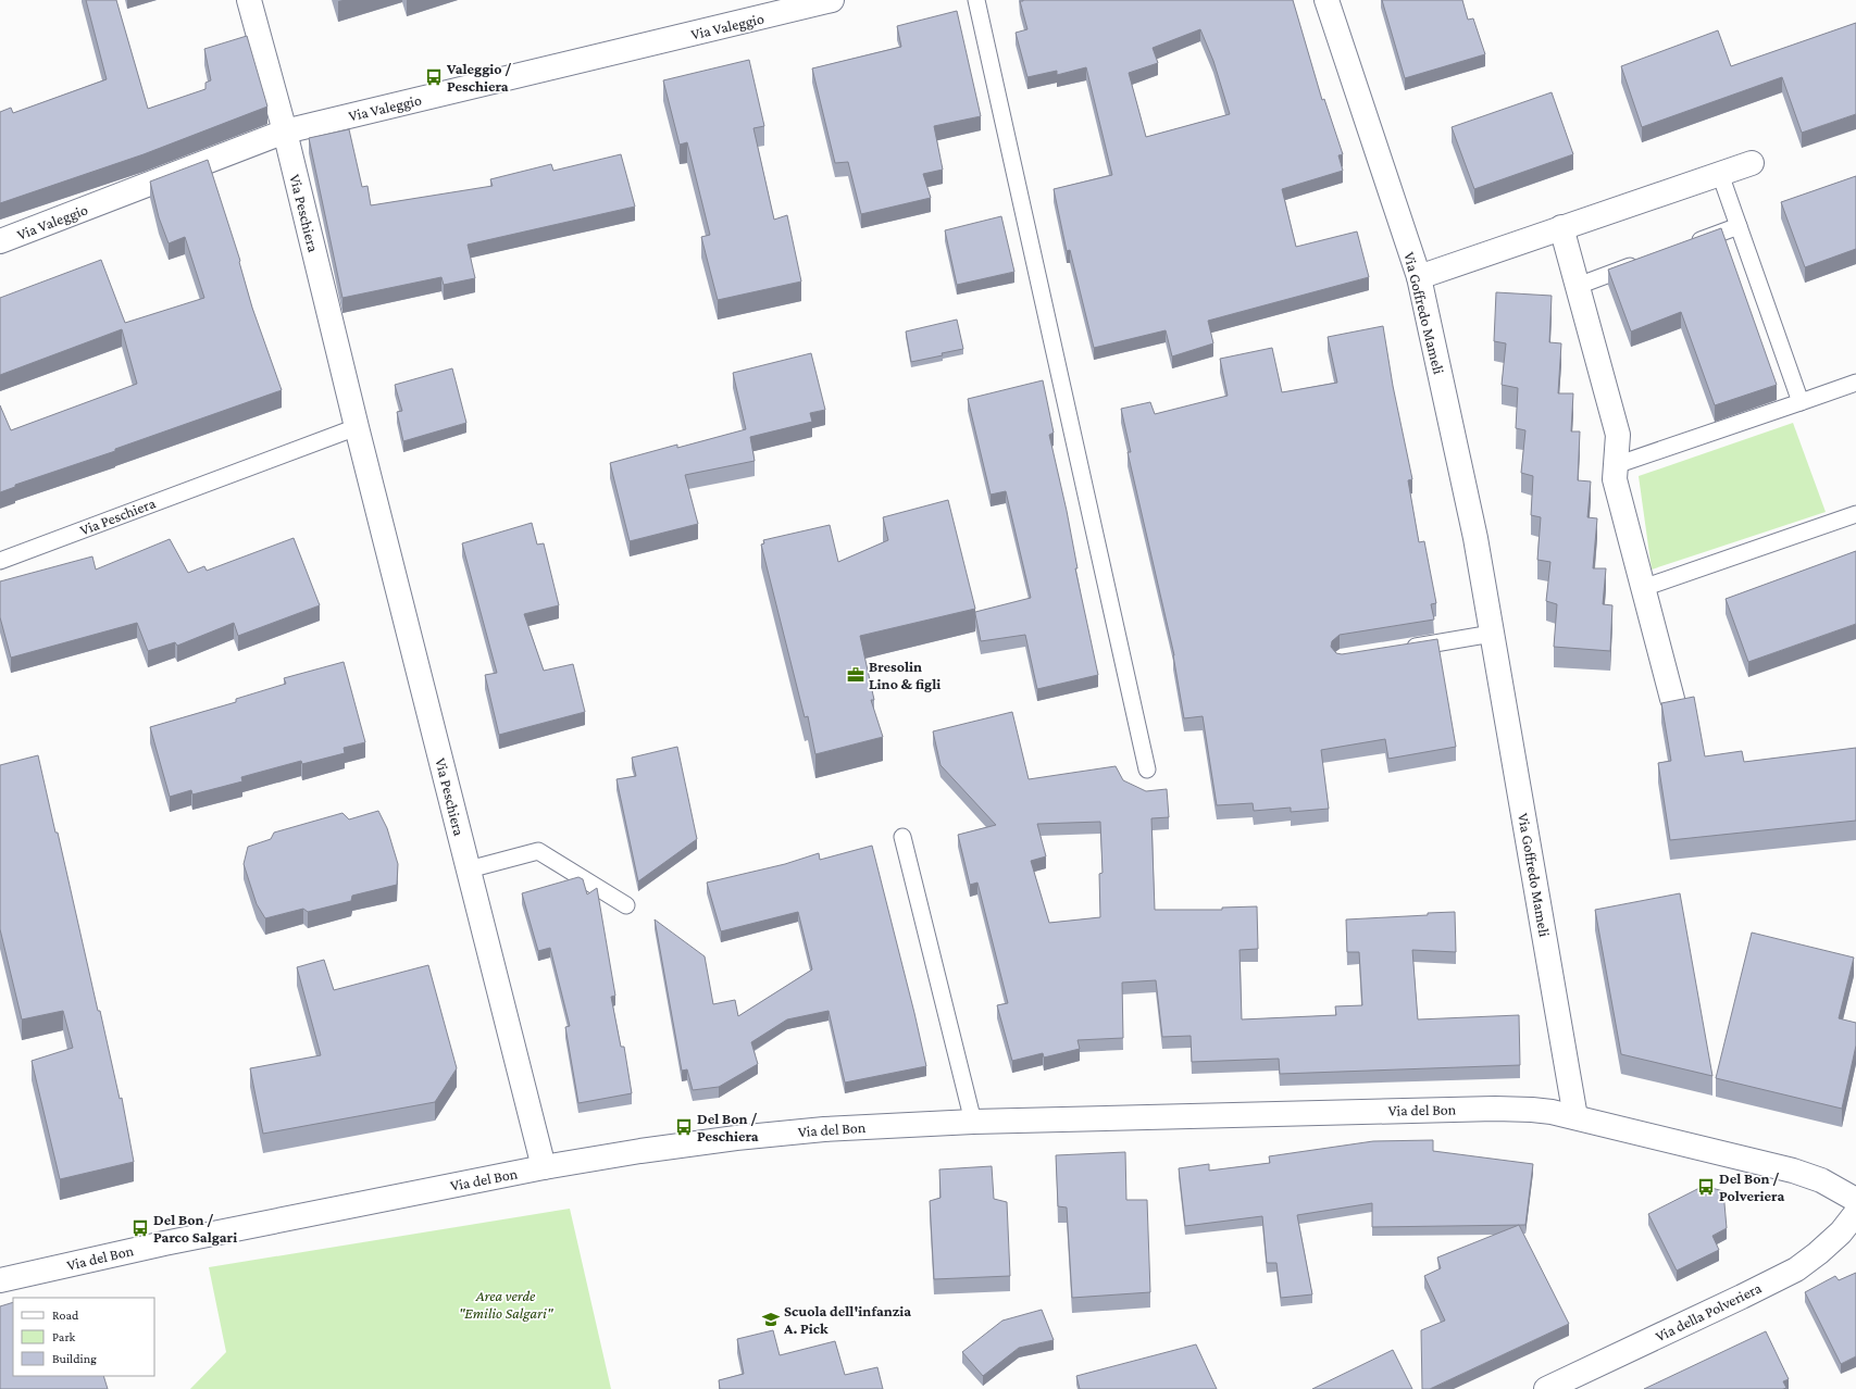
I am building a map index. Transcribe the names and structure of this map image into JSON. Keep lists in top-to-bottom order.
{
  "streets": {
    "street": [
      "Via Valeggio",
      "Via Peschiera",
      "Via Goffredo Mameli",
      "Via del Bon",
      "Via della Polveriera"
    ]
  },
  "crossings": [
    ["Via Valeggio", "Via Peschiera"],
    ["Via Peschiera", "Via del Bon"],
    ["Via Goffredo Mameli", "Via del Bon"]
  ],
  "parks": ["Area verde \"Emilio Salgari\""],
  "places": {
    "bus stop": [
      "Valeggio / Peschiera",
      "Del Bon / Peschiera",
      "Del Bon / Polveriera",
      "Del Bon / Parco Salgari"
    ],
    "office": ["Bresolin Lino & figli"],
    "school or university": ["Scuola dell'infanzia A. Pick"]
  },
  "legend": ["Road", "Park", "Building"]
}
